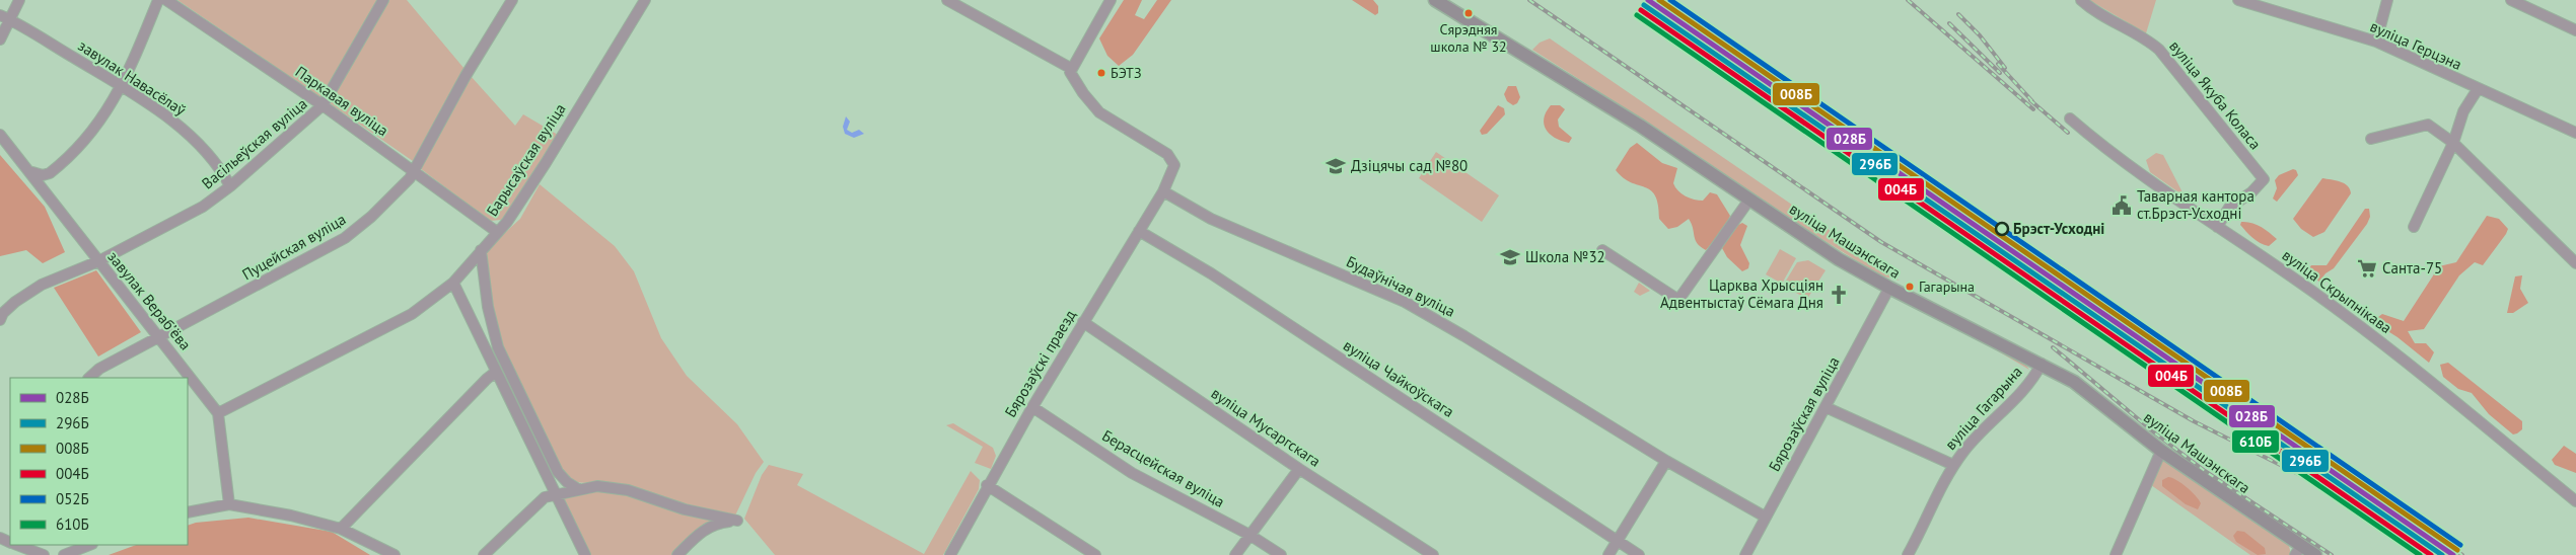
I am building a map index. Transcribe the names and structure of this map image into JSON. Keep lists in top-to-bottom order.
{
  "streets": {
    "main road": ["вуліца Машэнскага"],
    "street": [
      "вуліца Герцэна",
      "завулак Навасёлаў",
      "вуліца Якуба Коласа",
      "Паркавая вуліца",
      "Васільеўская вуліца",
      "Барысаўская вуліца",
      "Пуцейская вуліца",
      "Будаўнічая вуліца",
      "вуліца Скрыпнікава",
      "завулак Верабʼёва",
      "Бярозаўскі праезд",
      "вуліца Чайкоўскага",
      "вуліца Гагарына",
      "Бярозаўская вуліца",
      "вуліца Мусаргскага",
      "Берасцейская вуліца"
    ]
  },
  "crossings": [
    ["завулак Навасёлаў", "Васільеўская вуліца"],
    ["вуліца Якуба Коласа", "вуліца Скрыпнікава"],
    ["Паркавая вуліца", "Васільеўская вуліца"],
    ["Паркавая вуліца", "Барысаўская вуліца"],
    ["Паркавая вуліца", "Пуцейская вуліца"],
    ["Васільеўская вуліца", "завулак Верабʼёва"],
    ["Барысаўская вуліца", "завулак Верабʼёва"],
    ["вуліца Машэнскага", "вуліца Гагарына"],
    ["вуліца Машэнскага", "Бярозаўская вуліца"],
    ["Пуцейская вуліца", "завулак Верабʼёва"],
    ["Будаўнічая вуліца", "Бярозаўскі праезд"],
    ["Будаўнічая вуліца", "Бярозаўская вуліца"],
    ["Бярозаўскі праезд", "вуліца Чайкоўскага"],
    ["Бярозаўскі праезд", "вуліца Мусаргскага"],
    ["Бярозаўскі праезд", "Берасцейская вуліца"]
  ],
  "places": {
    "other": [
      "Сярэдняя школа № 32",
      "БЭТЗ",
      "Брэст-Усходні",
      "Гагарына"
    ],
    "school or university": ["Дзіцячы сад №80", "Школа №32"],
    "public building": ["Таварная кантора ст.Брэст-Усходні"],
    "supermarket": ["Санта-75"],
    "church": ["Царква Хрысціян Адвентыстаў Сёмага Дня"]
  },
  "lines": [
    "transit line 028Б",
    "transit line 008Б",
    "transit line 052Б",
    "transit line 296Б",
    "transit line 004Б",
    "transit line 610Б"
  ],
  "legend": [
    "028Б",
    "296Б",
    "008Б",
    "004Б",
    "052Б",
    "610Б"
  ]
}
